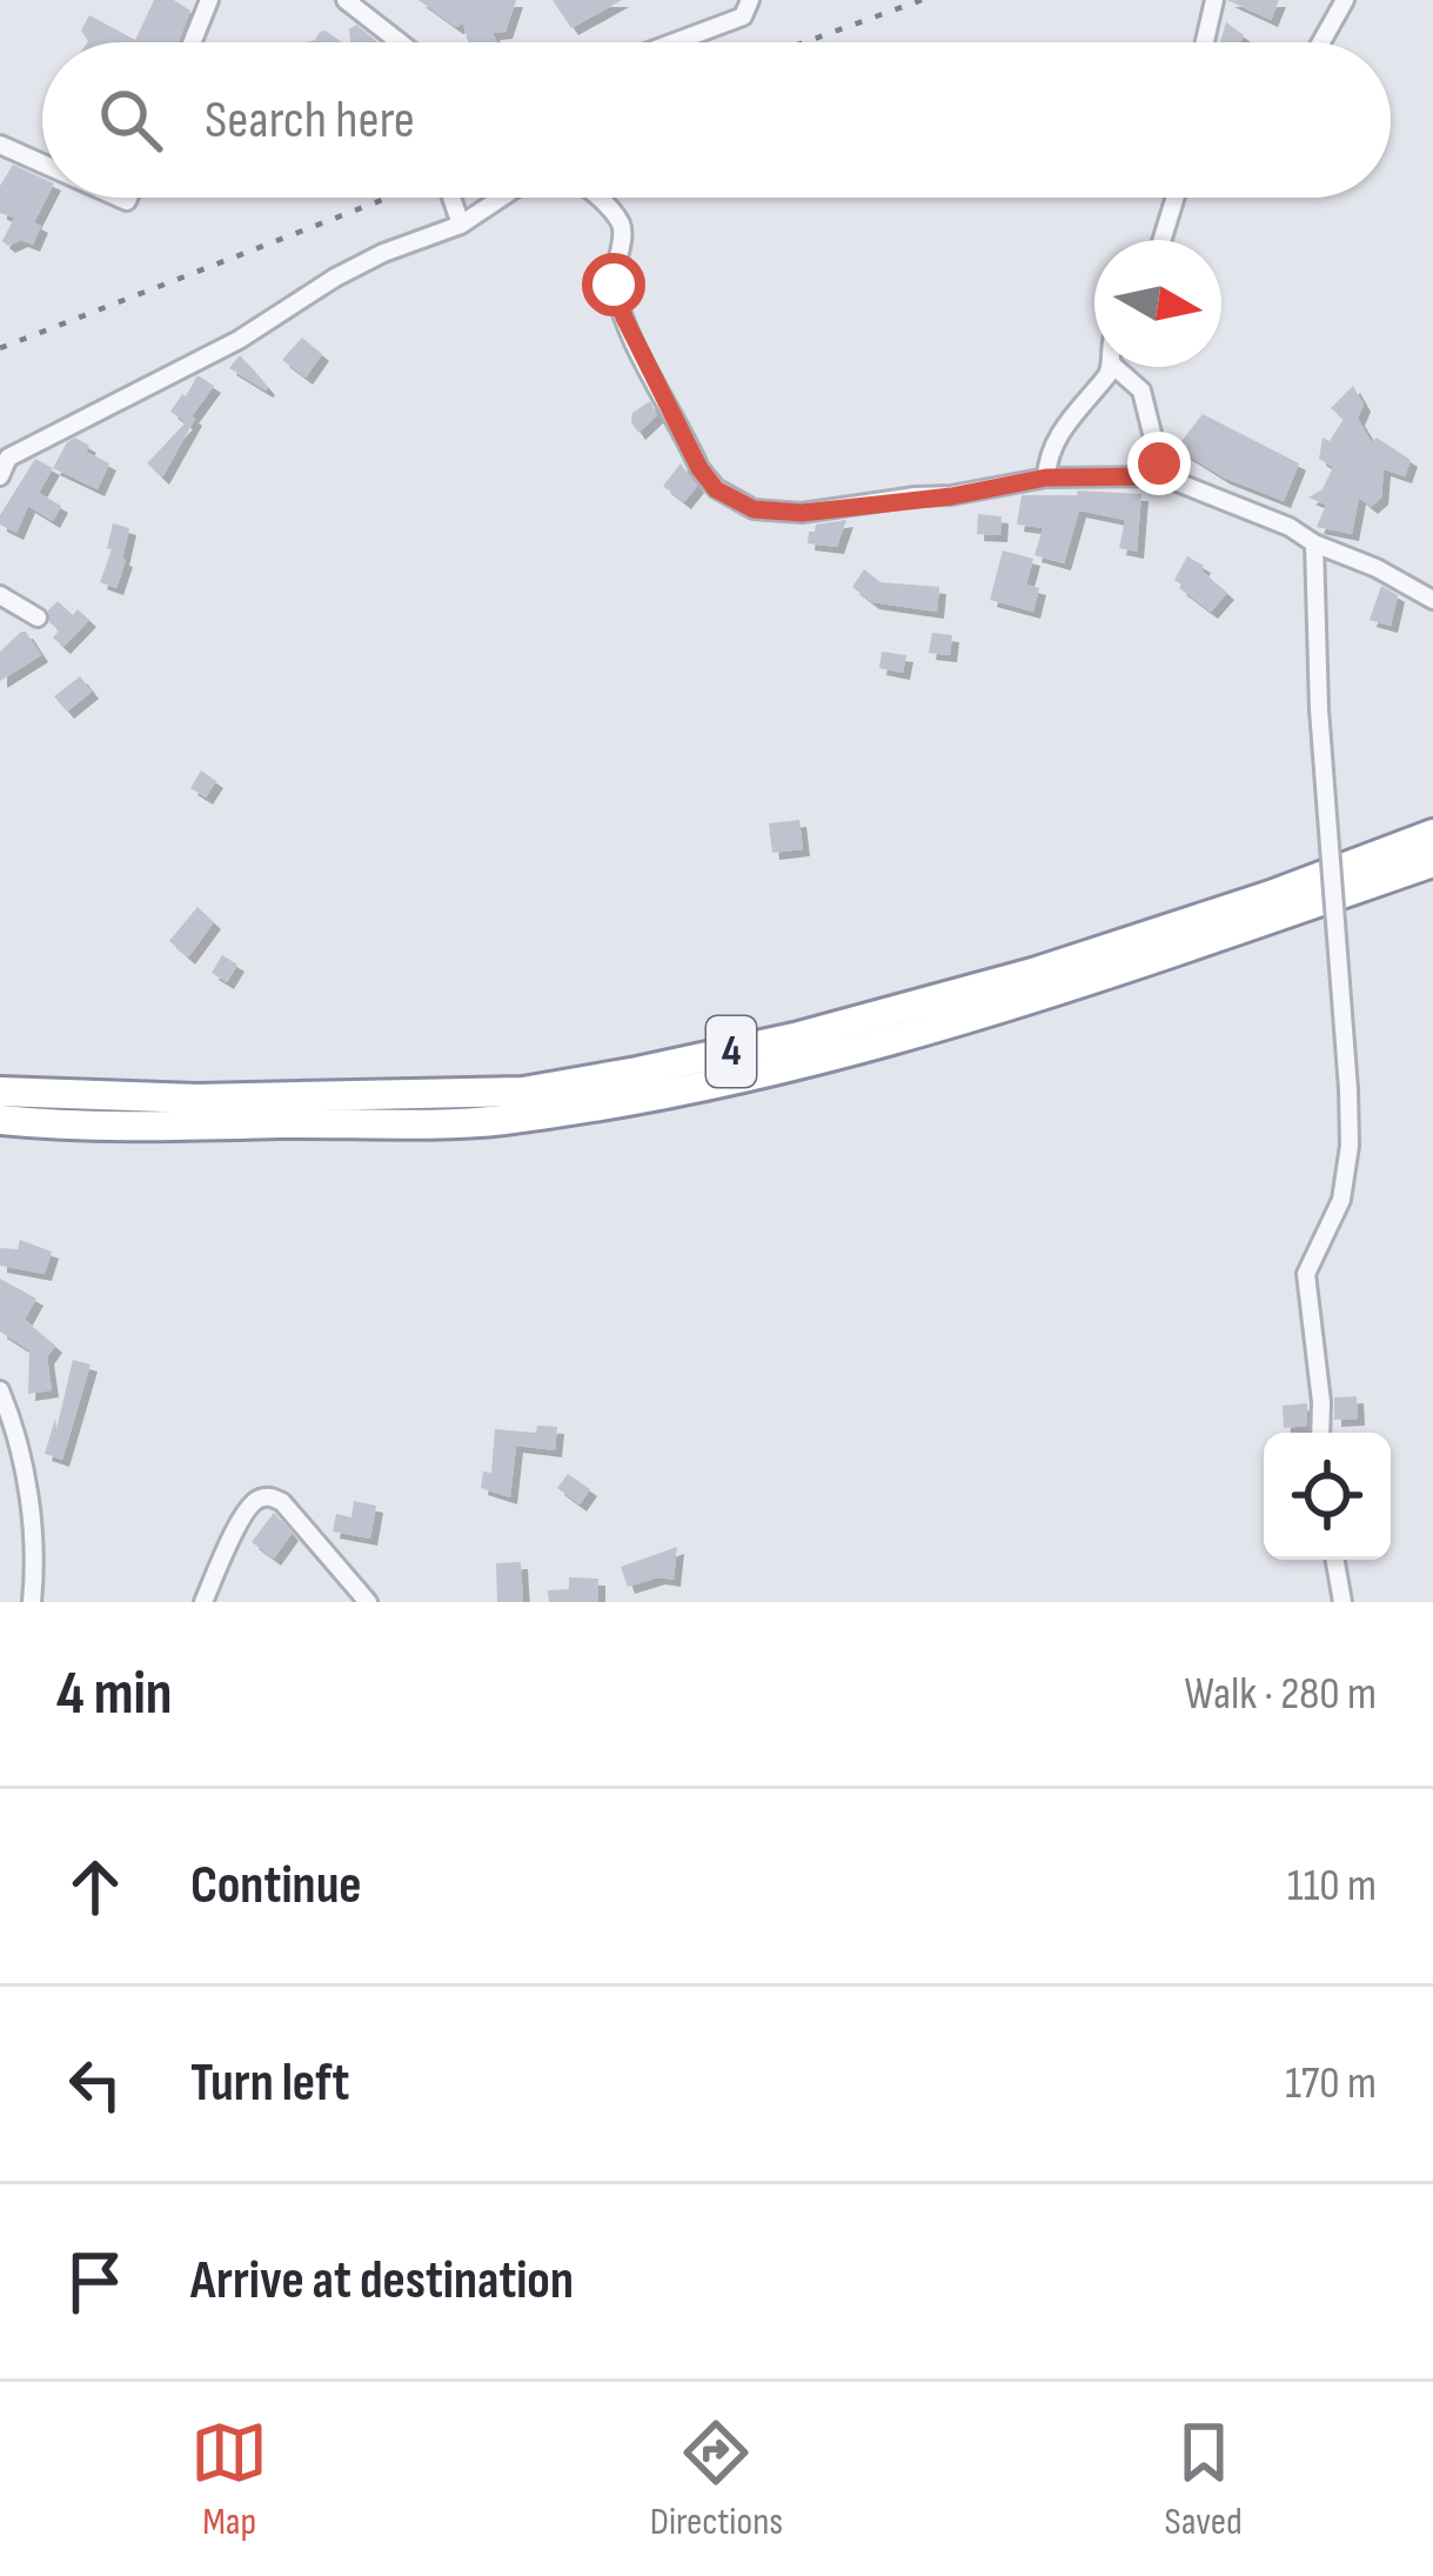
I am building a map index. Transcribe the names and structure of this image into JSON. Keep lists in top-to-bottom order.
{
  "streets": {
    "highway": ["4"]
  },
  "north": "right",
  "page": {
    "search": "Search here",
    "heading": ["4 min", "Walk · 280 m"],
    "list": [
      ["Continue", "110 m"],
      ["Turn left", "170 m"],
      "Arrive at destination"
    ],
    "nav": ["Map", "Directions", "Saved"]
  }
}
